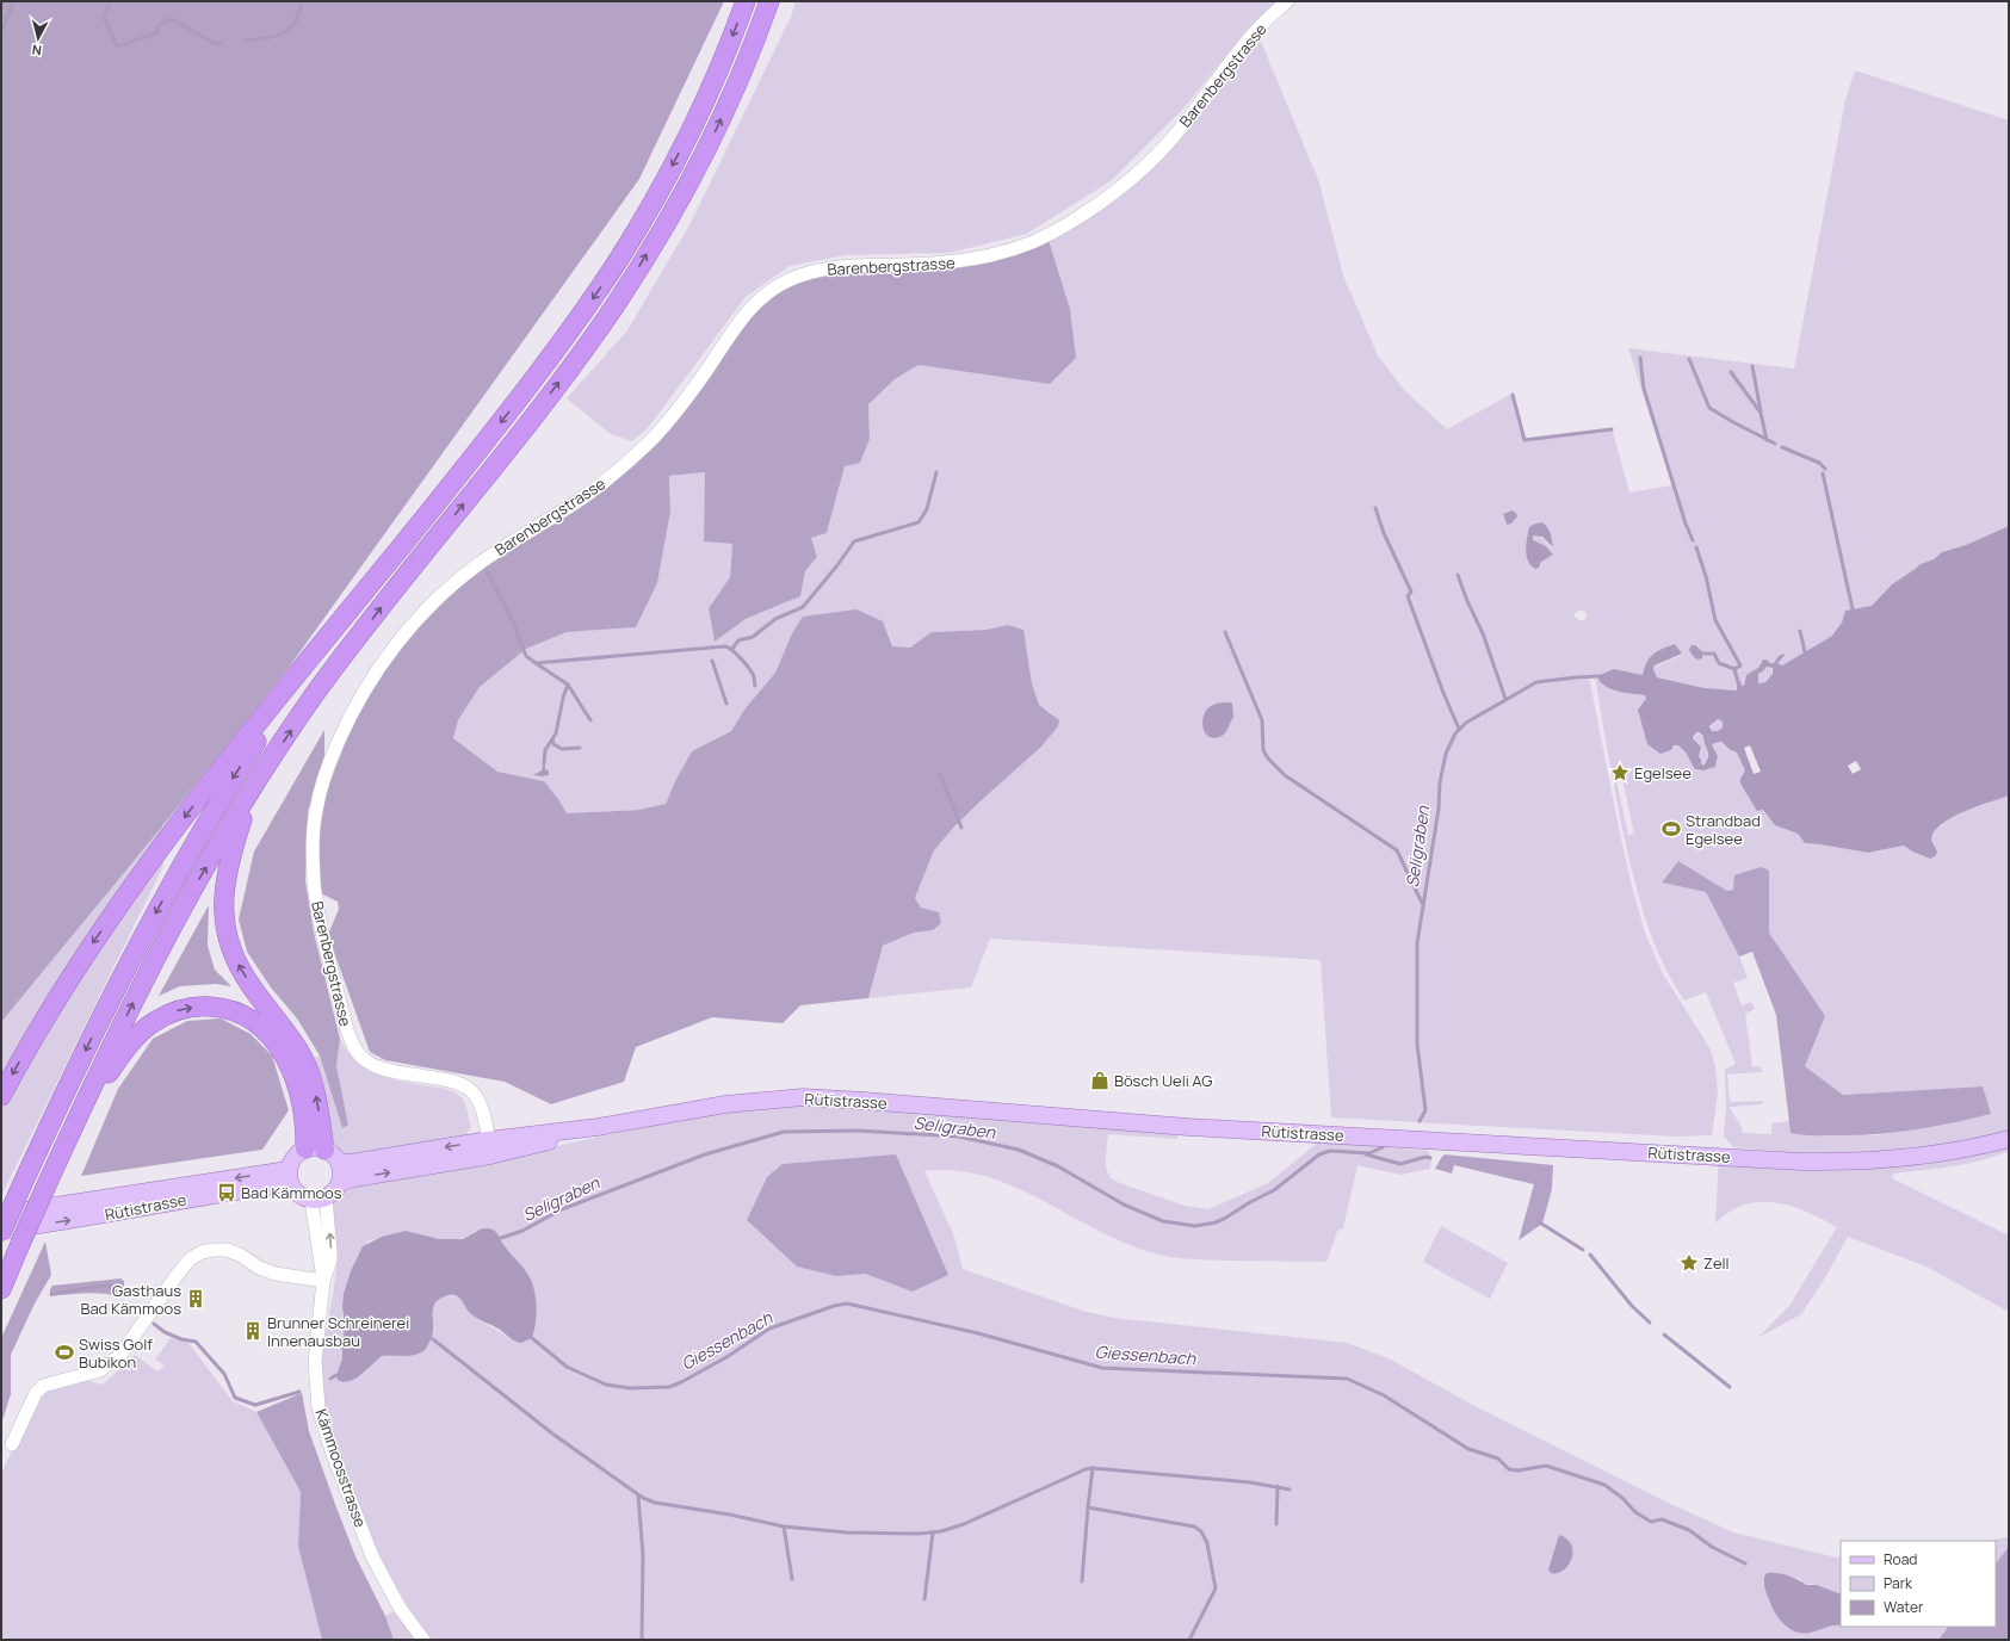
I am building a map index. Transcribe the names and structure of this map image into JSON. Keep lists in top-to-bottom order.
{
  "streets": {
    "main road": ["Rütistrasse"],
    "street": ["Barenbergstrasse", "Kämmoosstrasse"]
  },
  "crossings": [
    ["Barenbergstrasse", "Rütistrasse"],
    ["Rütistrasse", "Kämmoosstrasse"]
  ],
  "water": ["Seligraben", "Giessenbach"],
  "places": {
    "place": ["Egelsee", "Zell"],
    "sports": ["Strandbad Egelsee", "Swiss Golf Bubikon"],
    "shop": ["Bösch Ueli AG"],
    "bus stop": ["Bad Kämmoos"],
    "building": ["Gasthaus Bad Kämmoos", "Brunner Schreinerei Innenausbau"]
  },
  "legend": ["Road", "Park", "Water"],
  "north": "bottom"
}
